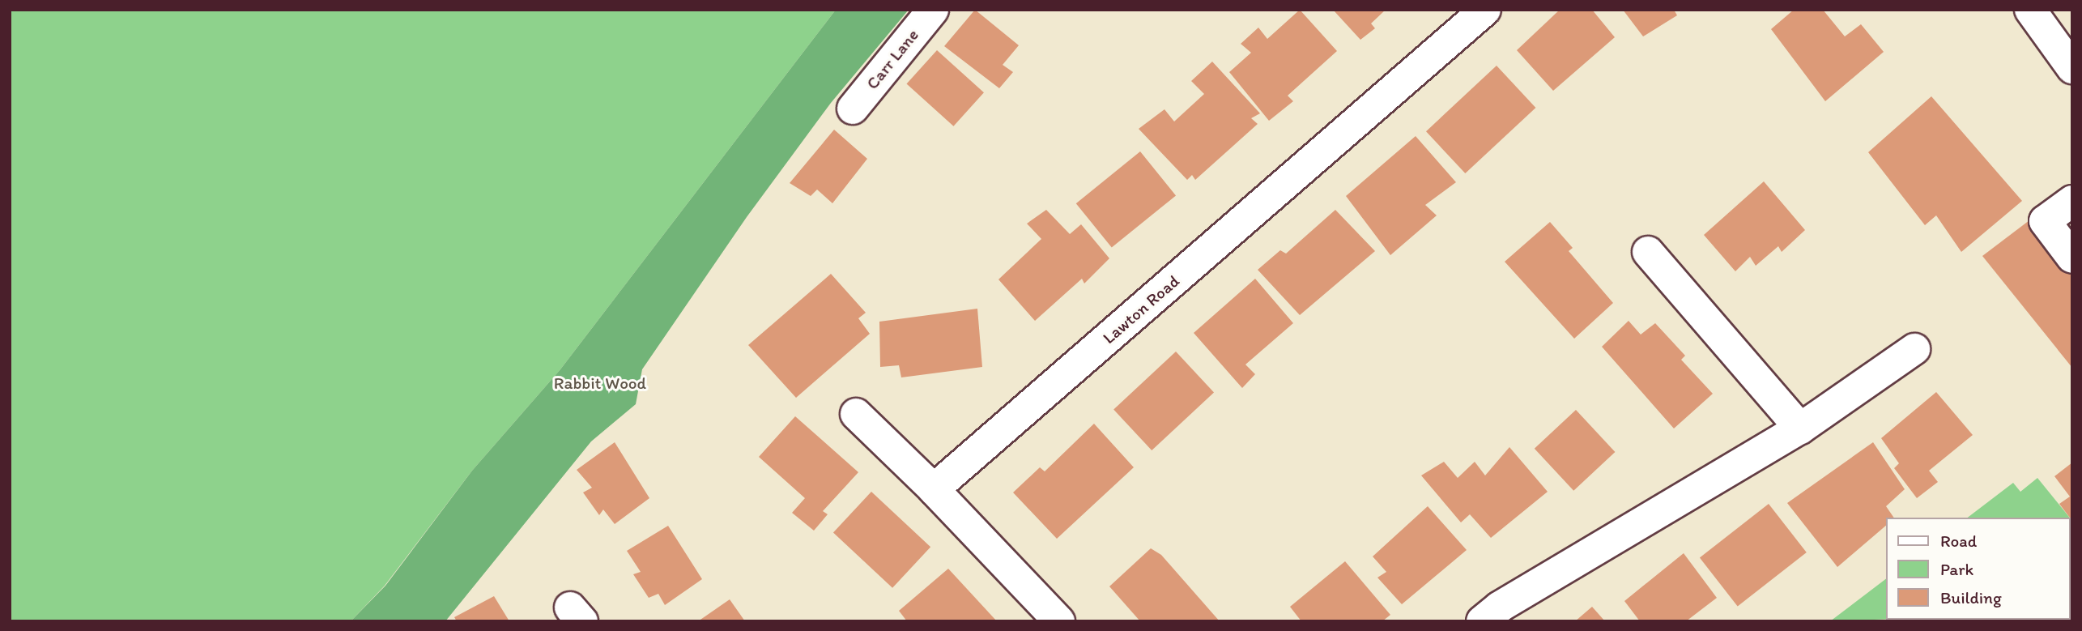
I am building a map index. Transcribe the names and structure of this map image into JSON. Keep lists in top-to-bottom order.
{
  "streets": {
    "street": ["Carr Lane", "Lawton Road"]
  },
  "parks": ["Rabbit Wood"],
  "legend": ["Road", "Park", "Building"]
}
